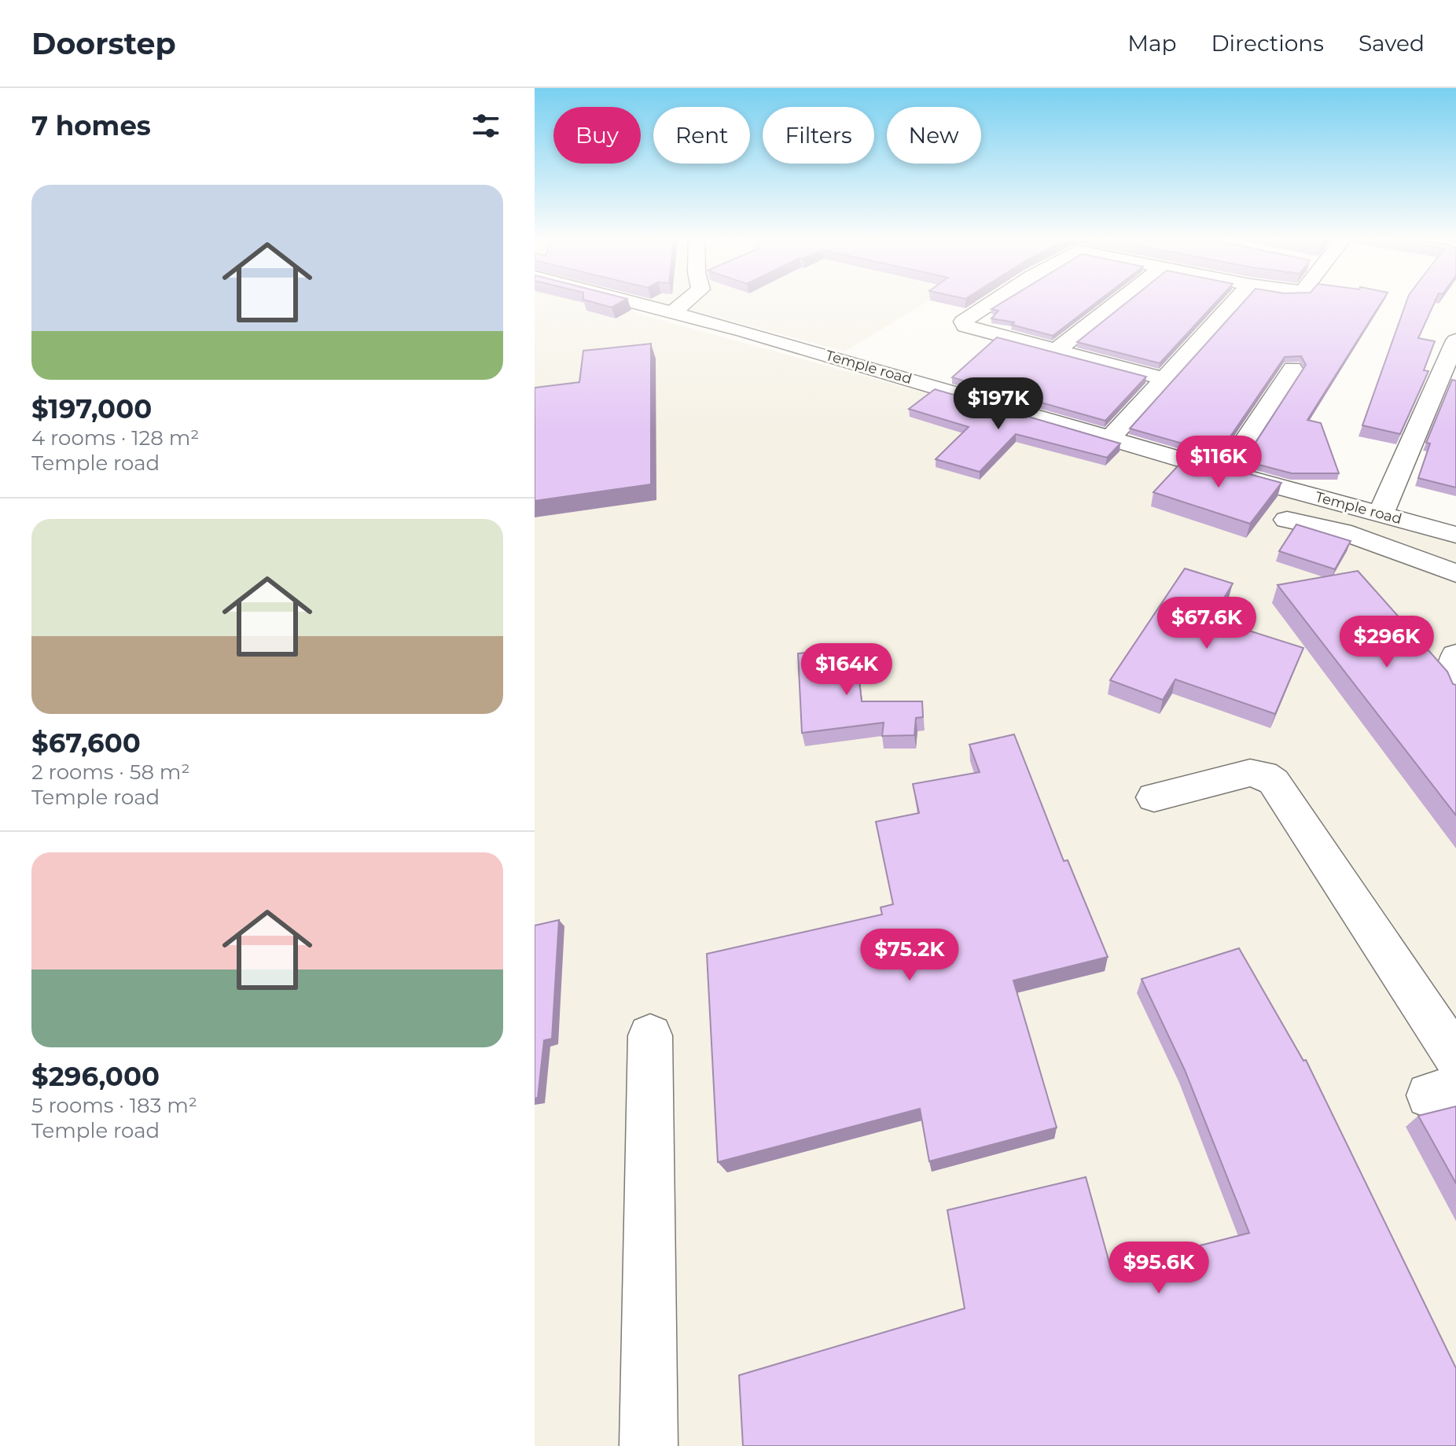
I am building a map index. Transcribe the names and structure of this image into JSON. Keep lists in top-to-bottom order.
{
  "streets": {
    "street": ["Temple road"]
  },
  "page": {
    "header": "Doorstep",
    "nav": ["Map", "Directions", "Saved"],
    "heading": "7 homes",
    "chip": [
      "Buy",
      "Rent",
      "Filters",
      "New"
    ],
    "list": [
      {
        "name": "$197,000",
        "note": "4 rooms · 128 m² · Temple road"
      },
      {
        "name": "$67,600",
        "note": "2 rooms · 58 m² · Temple road"
      },
      {
        "name": "$296,000",
        "note": "5 rooms · 183 m² · Temple road"
      }
    ],
    "price": [
      "$197K",
      "$116K",
      "$67.6K",
      "$296K",
      "$164K",
      "$75.2K",
      "$95.6K"
    ]
  }
}
